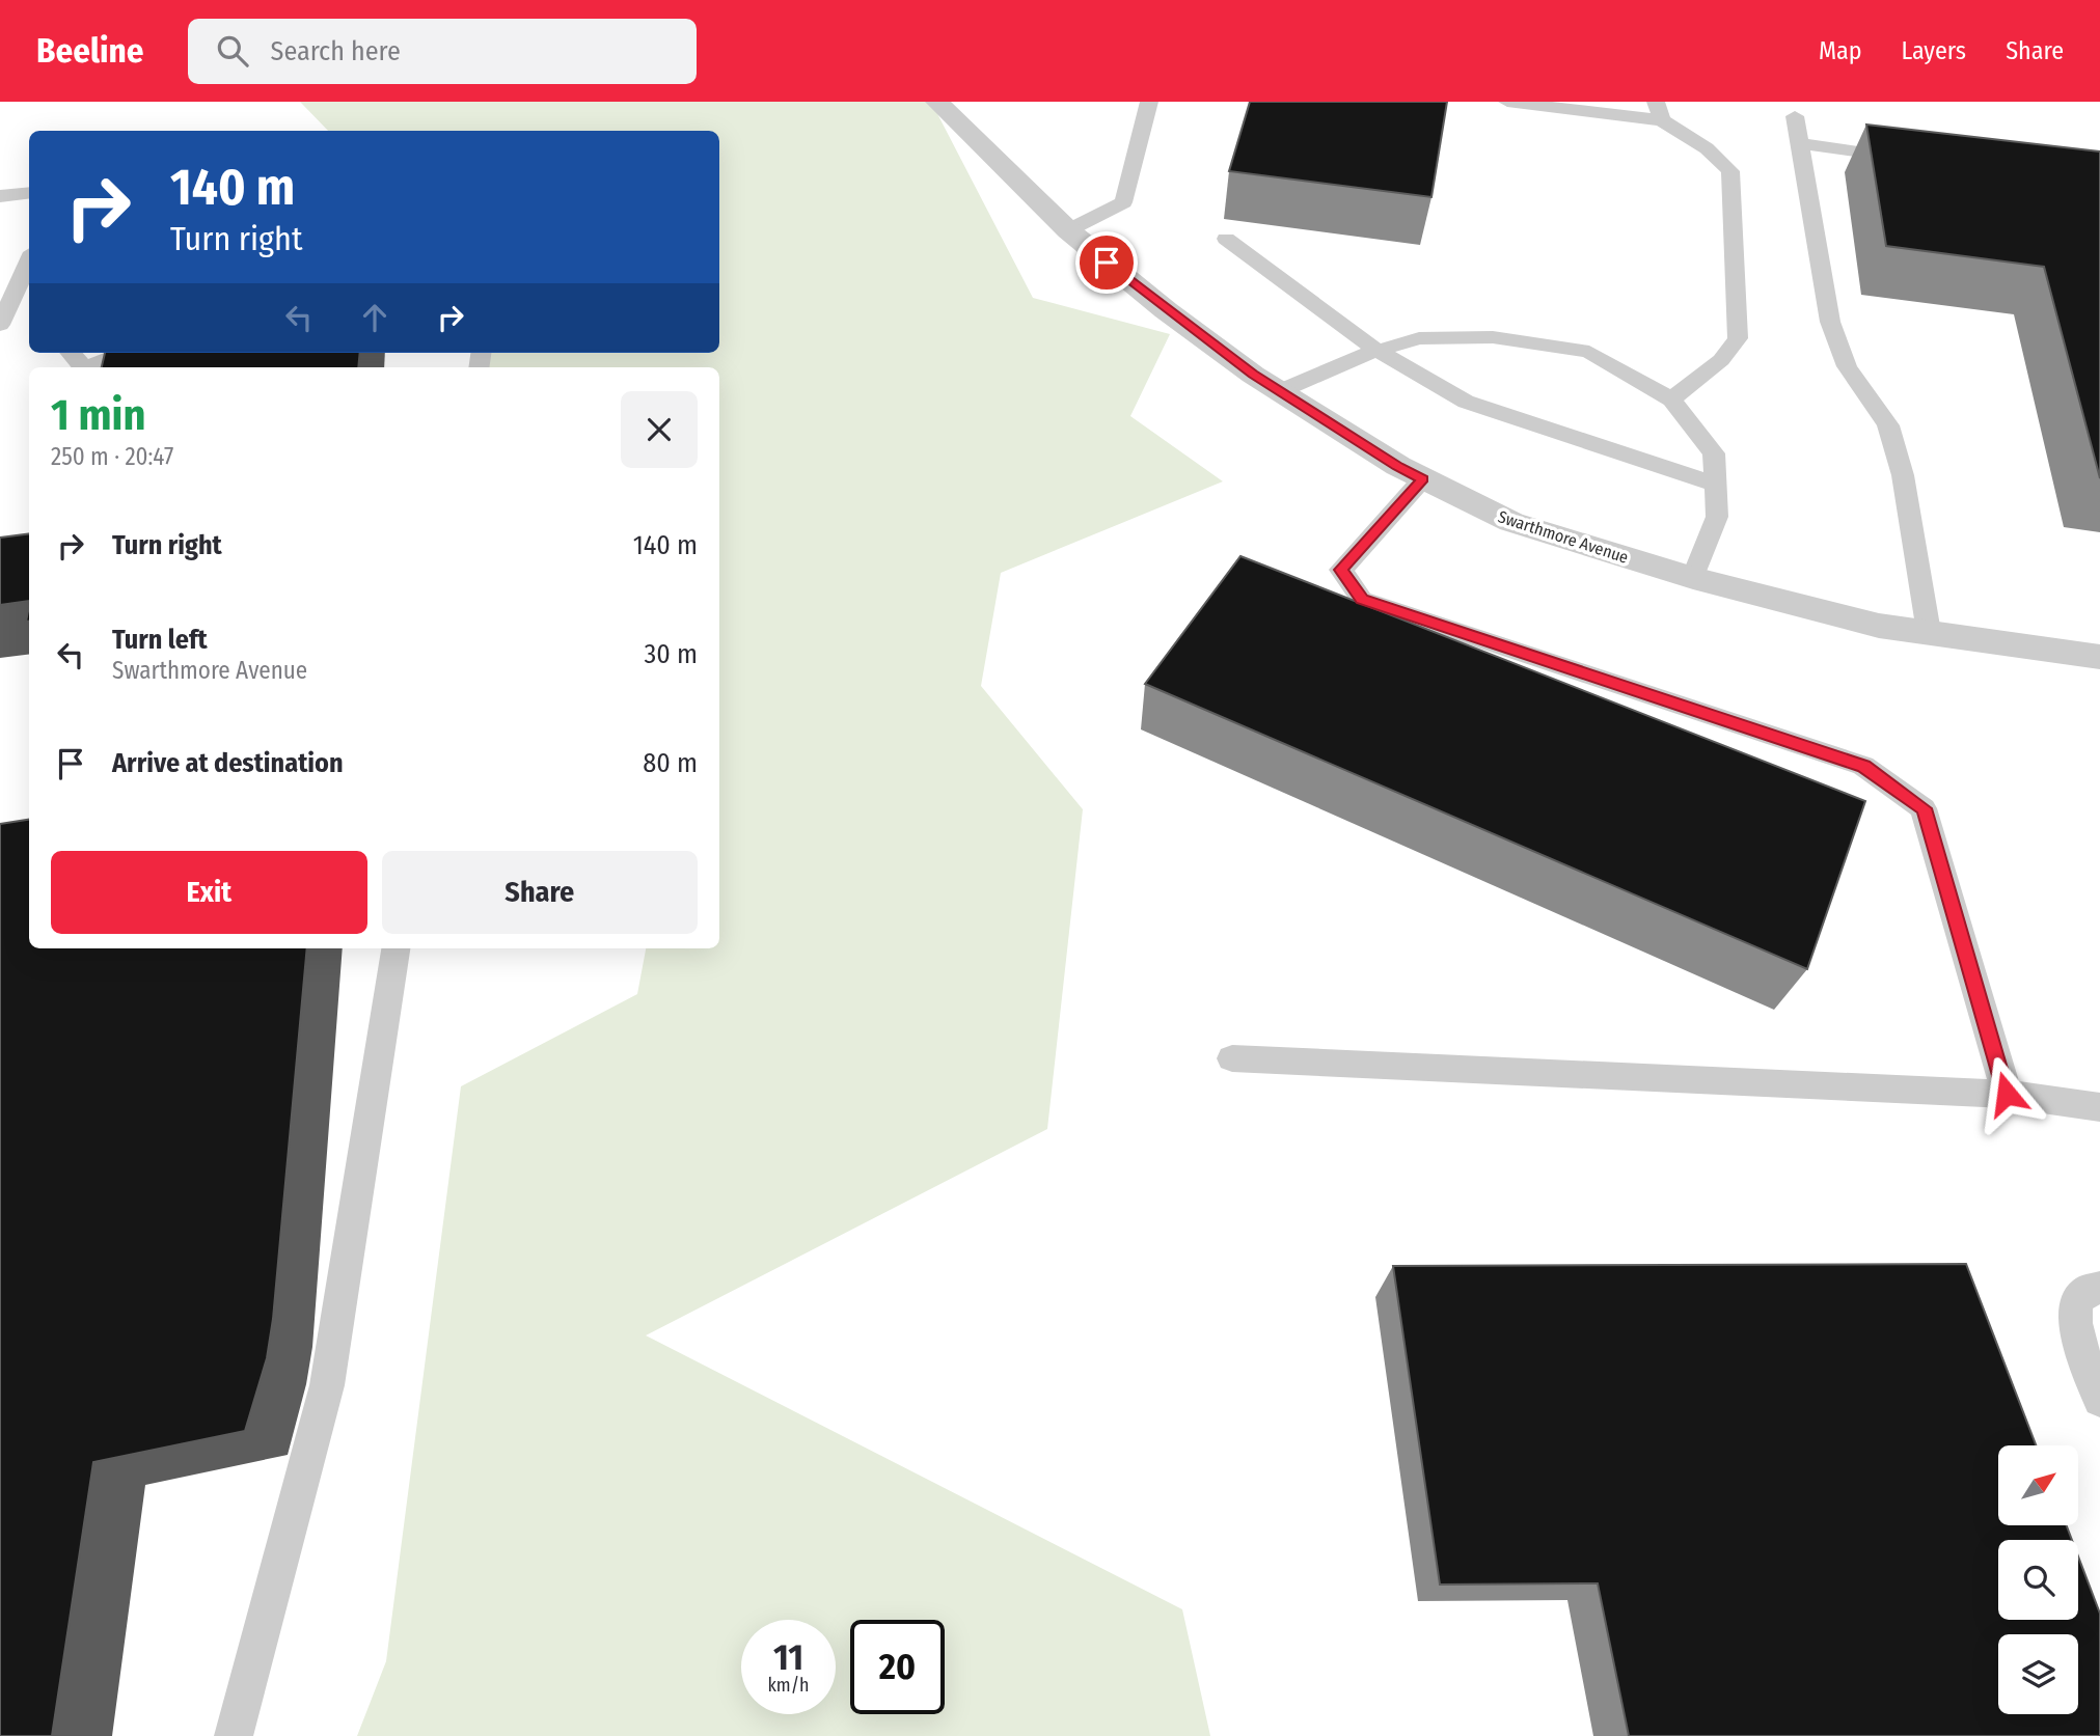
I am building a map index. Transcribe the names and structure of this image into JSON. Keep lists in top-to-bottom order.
{
  "streets": {
    "street": ["Swarthmore Avenue"]
  },
  "north": "top right",
  "page": {
    "header": "Beeline",
    "search": "Search here",
    "nav": ["Map", "Layers", "Share"],
    "turn": ["140 m", "Turn right"],
    "heading": ["1 min", "250 m · 20:47"],
    "list": [
      {
        "name": "Turn right",
        "value": "140 m"
      },
      {
        "name": "Turn left",
        "note": "Swarthmore Avenue",
        "value": "30 m"
      },
      {
        "name": "Arrive at destination",
        "value": "80 m"
      }
    ],
    "buttons": ["Exit", "Share"],
    "speed": "11 km/h",
    "limit": "20"
  }
}
